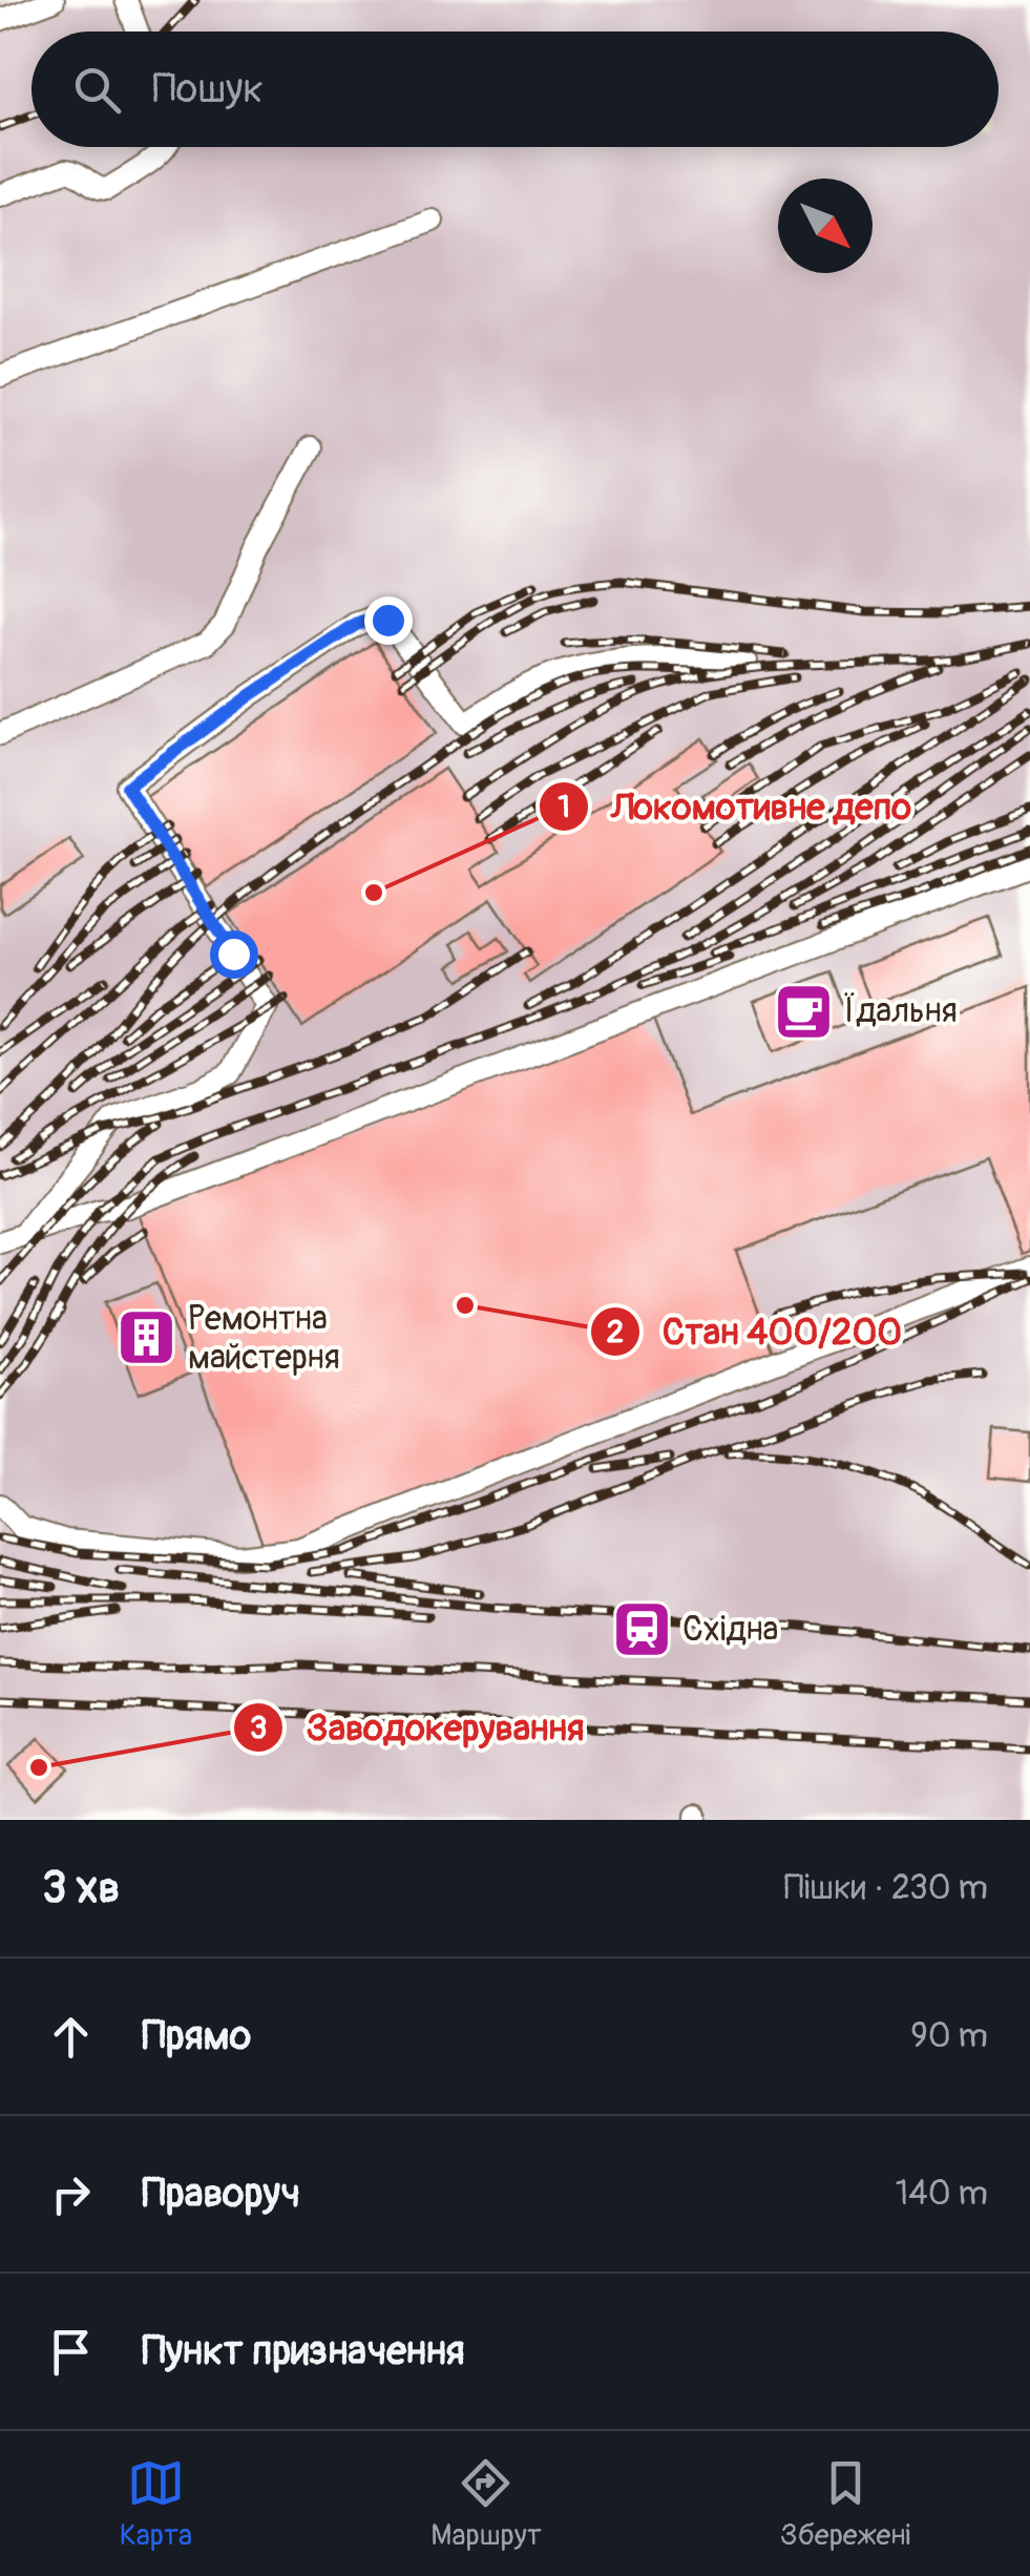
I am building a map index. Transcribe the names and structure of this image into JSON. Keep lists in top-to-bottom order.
{
  "places": {
    "other": ["Локомотивне депо", "Стан 400/200", "Заводокерування"],
    "cafe": ["Їдальня"],
    "building": ["Ремонтна майстерня"],
    "station": ["Східна"]
  },
  "north": "bottom right",
  "page": {
    "search": "Пошук",
    "heading": ["3 хв", "Пішки · 230 m"],
    "list": [
      ["Прямо", "90 m"],
      ["Праворуч", "140 m"],
      "Пункт призначення"
    ],
    "nav": ["Карта", "Маршрут", "Збережені"]
  }
}
